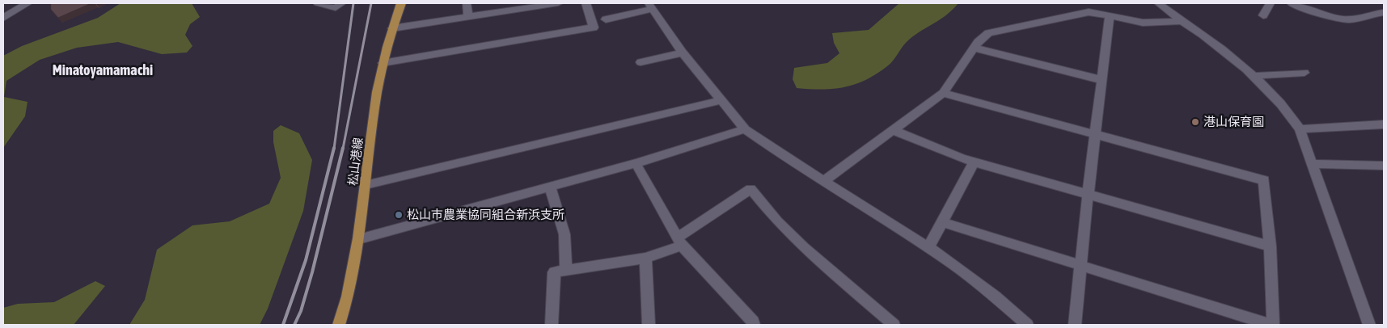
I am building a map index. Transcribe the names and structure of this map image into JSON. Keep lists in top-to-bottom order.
{
  "streets": {
    "main road": ["松山港線"]
  },
  "districts": ["Minatoyamamachi"],
  "places": ["港山保育園", "松山市農業協同組合新浜支所"]
}
